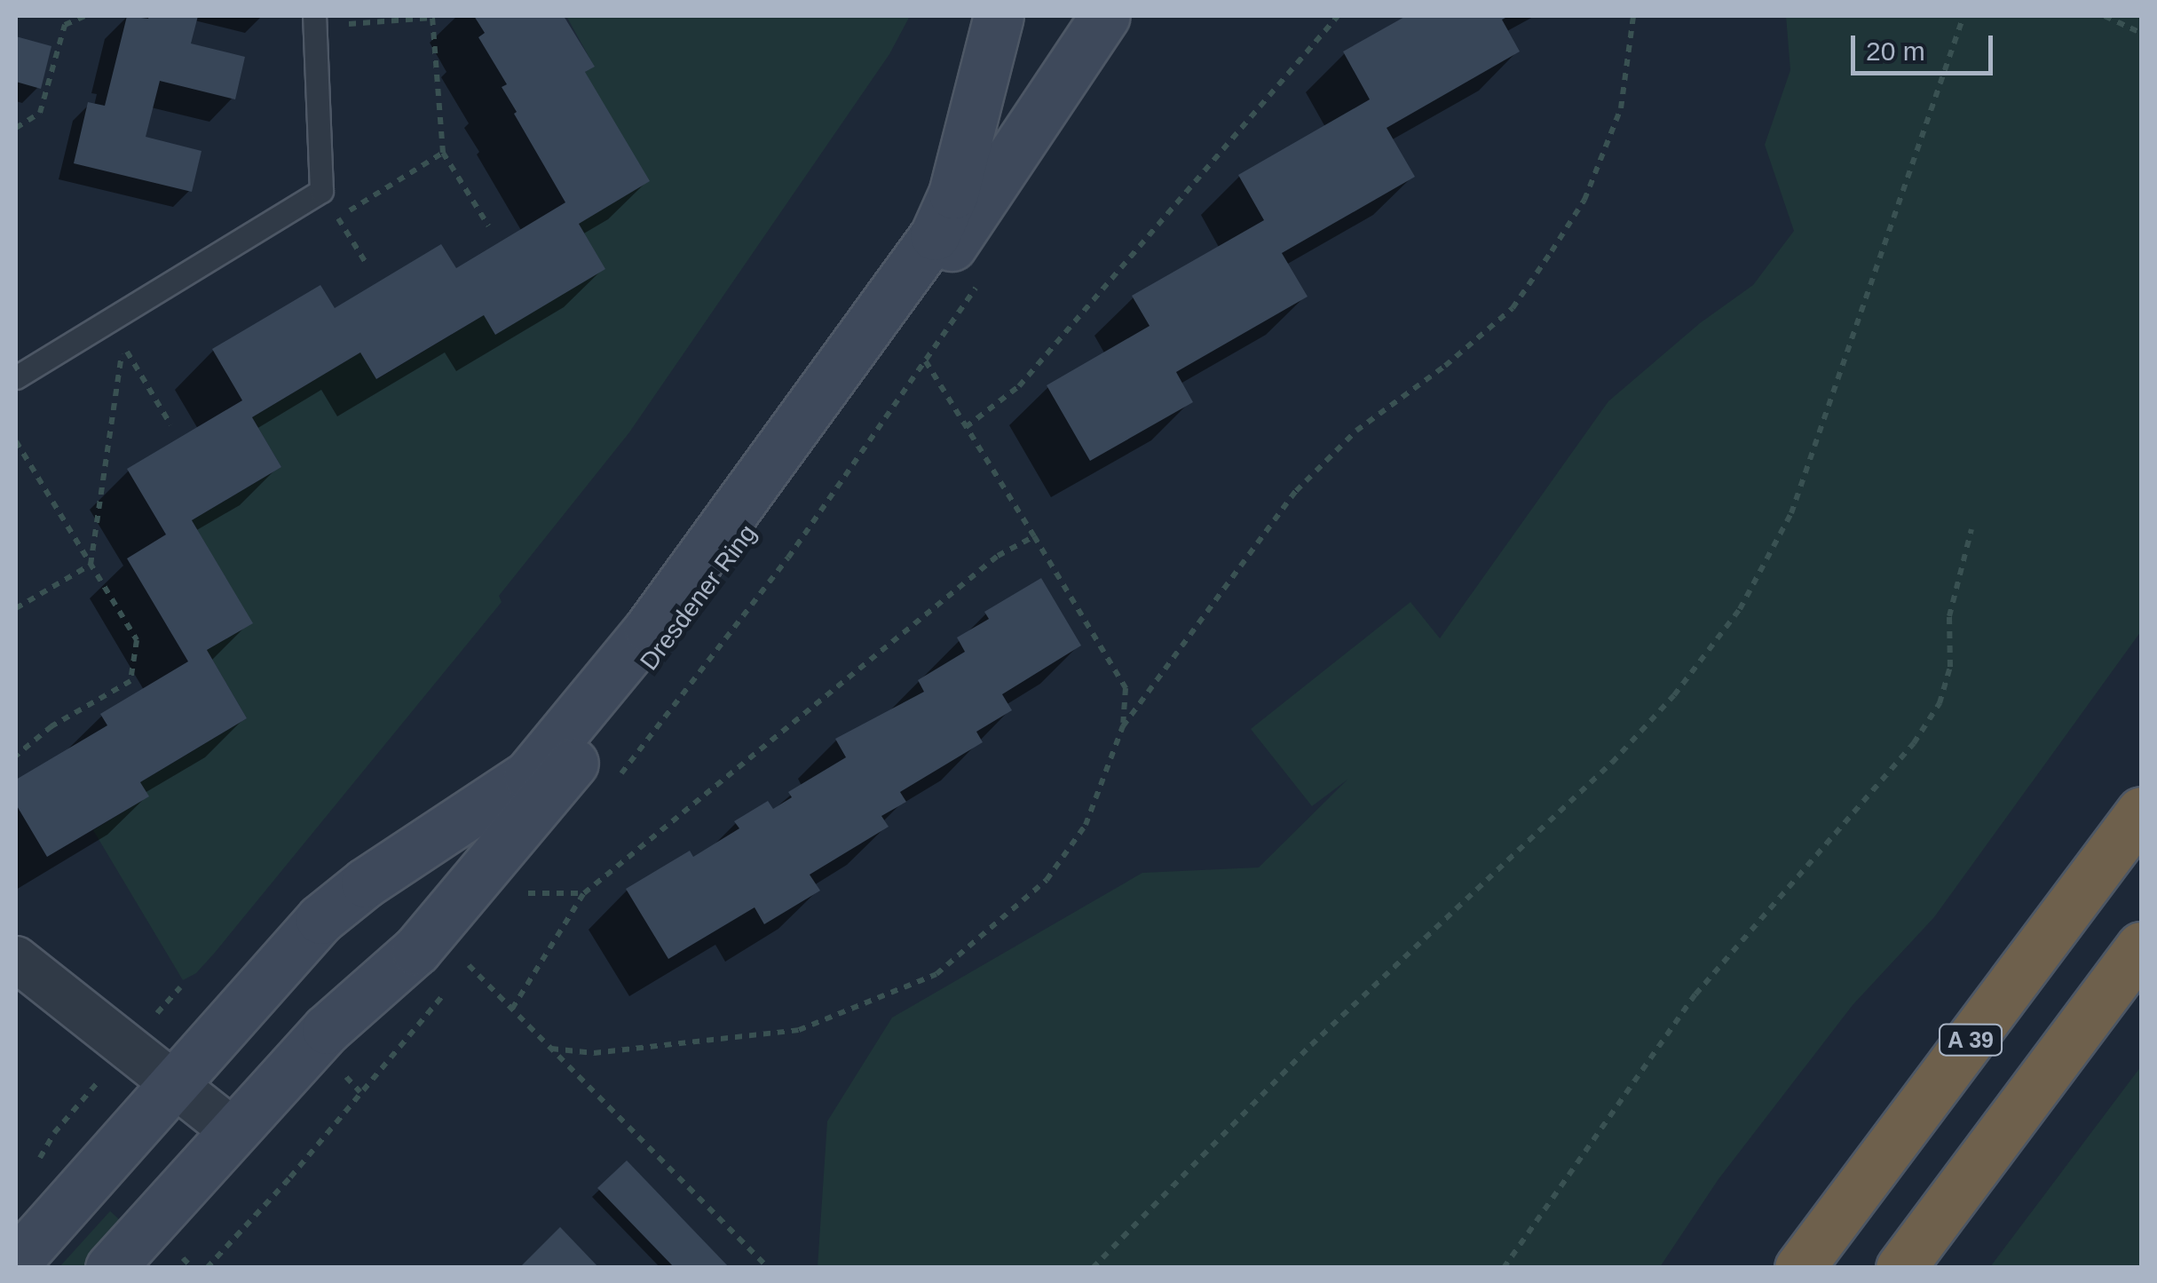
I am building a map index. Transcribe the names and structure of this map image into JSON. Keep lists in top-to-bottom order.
{
  "streets": {
    "highway": ["A 39"],
    "street": ["Dresdener Ring"]
  },
  "scale_bar": "20 m"
}
